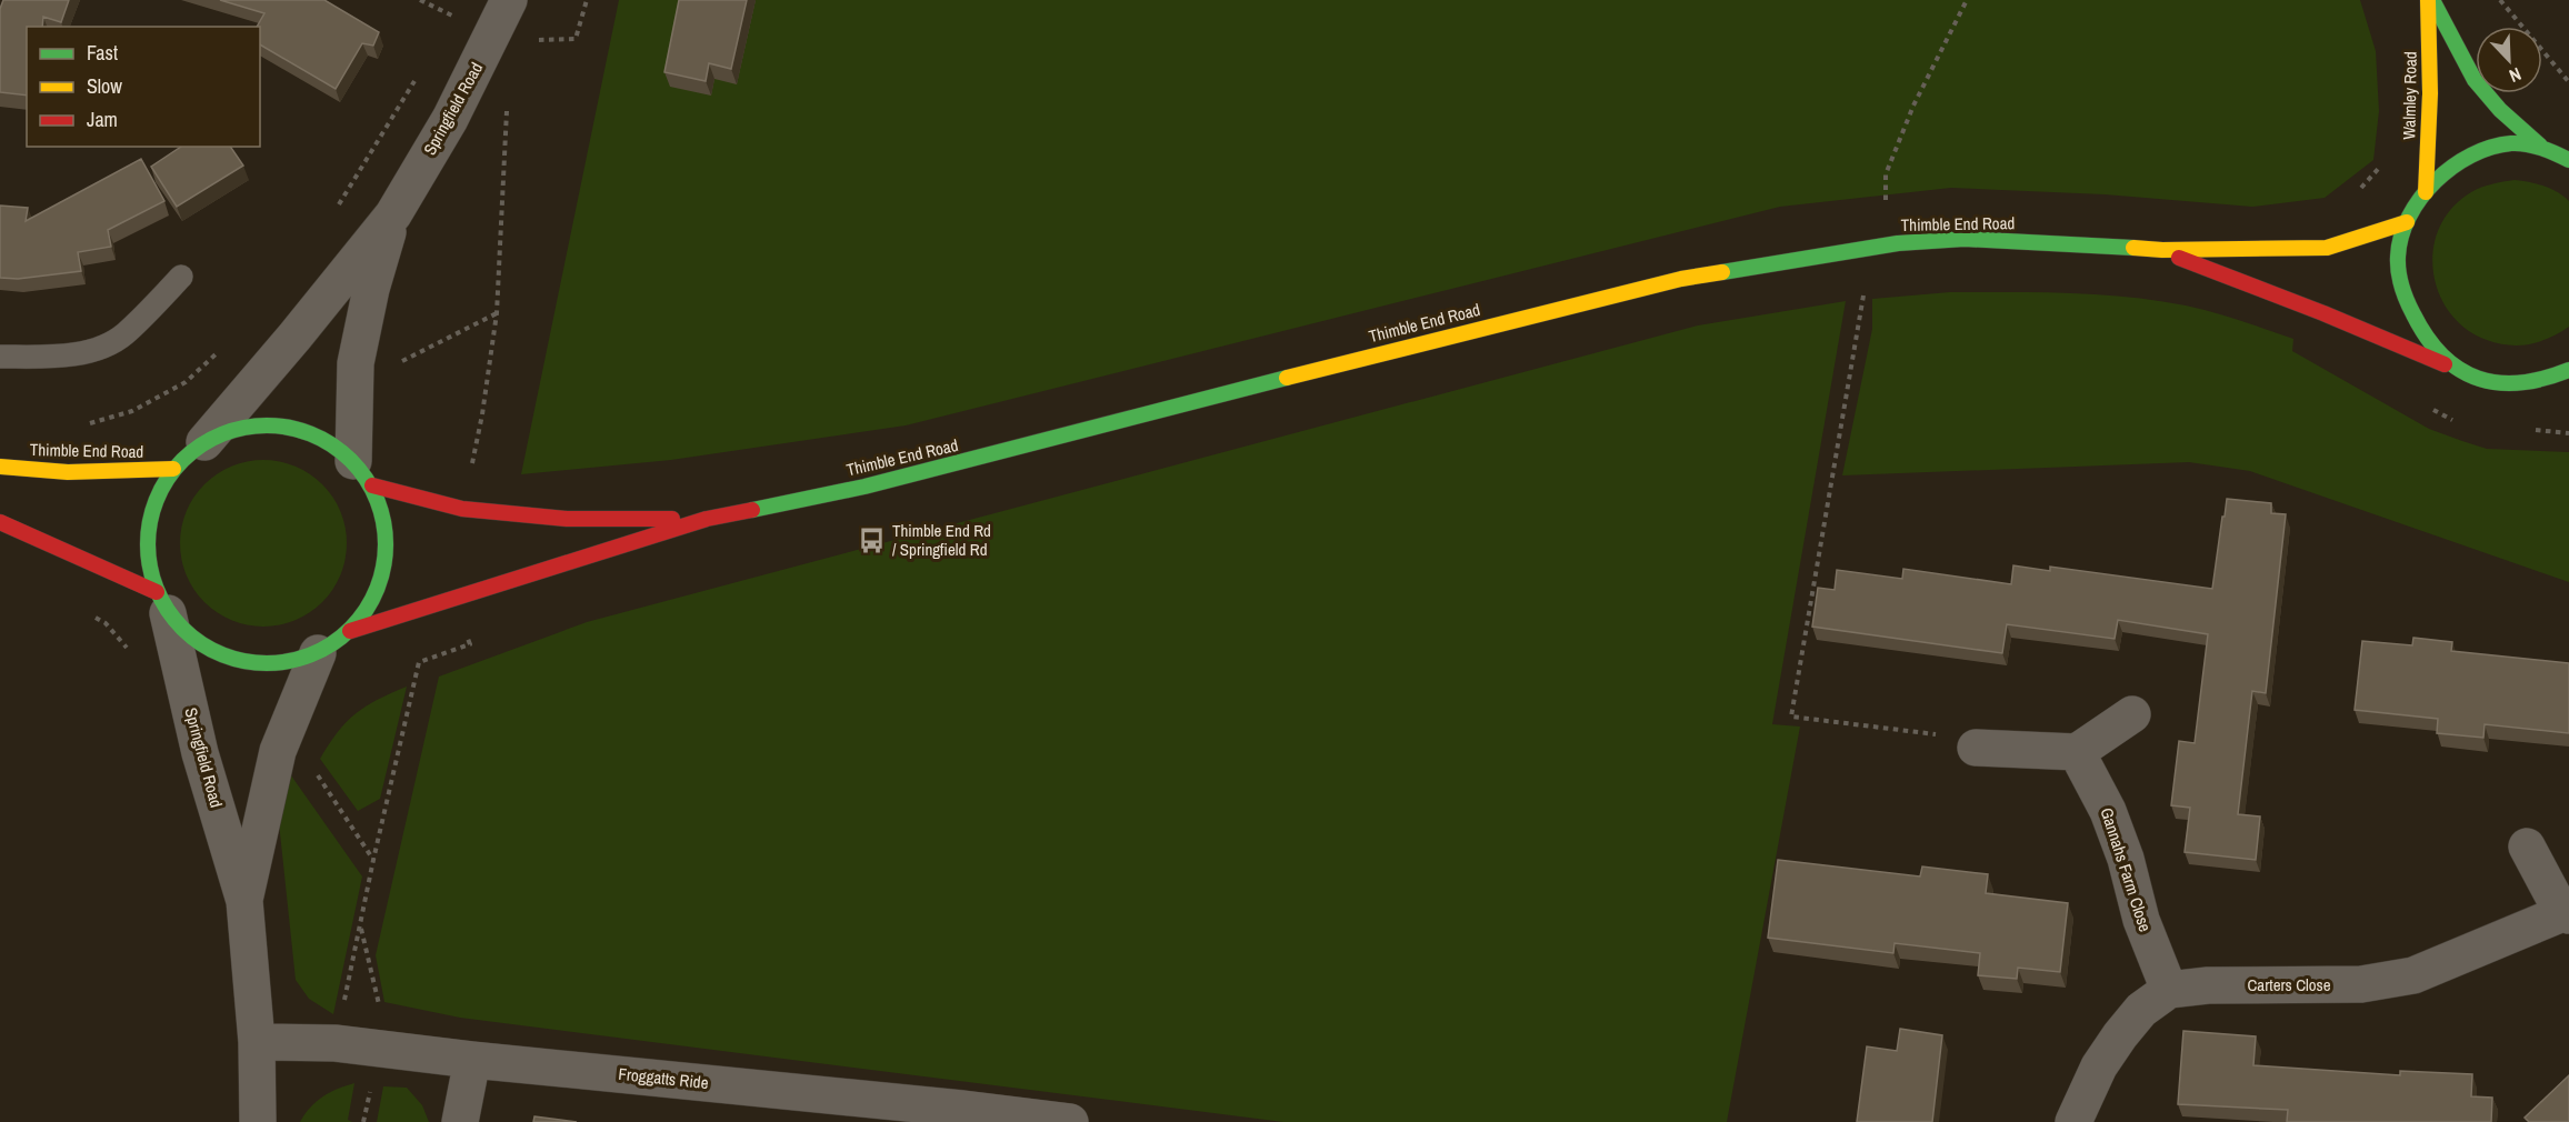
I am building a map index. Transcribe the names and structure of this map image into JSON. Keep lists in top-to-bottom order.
{
  "streets": {
    "street": [
      "Walmley Road",
      "Springfield Road",
      "Thimble End Road",
      "Gannahs Farm Close",
      "Carters Close",
      "Froggatts Ride"
    ]
  },
  "crossings": [
    ["Springfield Road", "Thimble End Road"],
    ["Springfield Road", "Froggatts Ride"],
    ["Gannahs Farm Close", "Carters Close"]
  ],
  "places": {
    "bus stop": ["Thimble End Rd / Springfield Rd"]
  },
  "legend": ["Fast", "Slow", "Jam"],
  "north": "bottom right"
}
